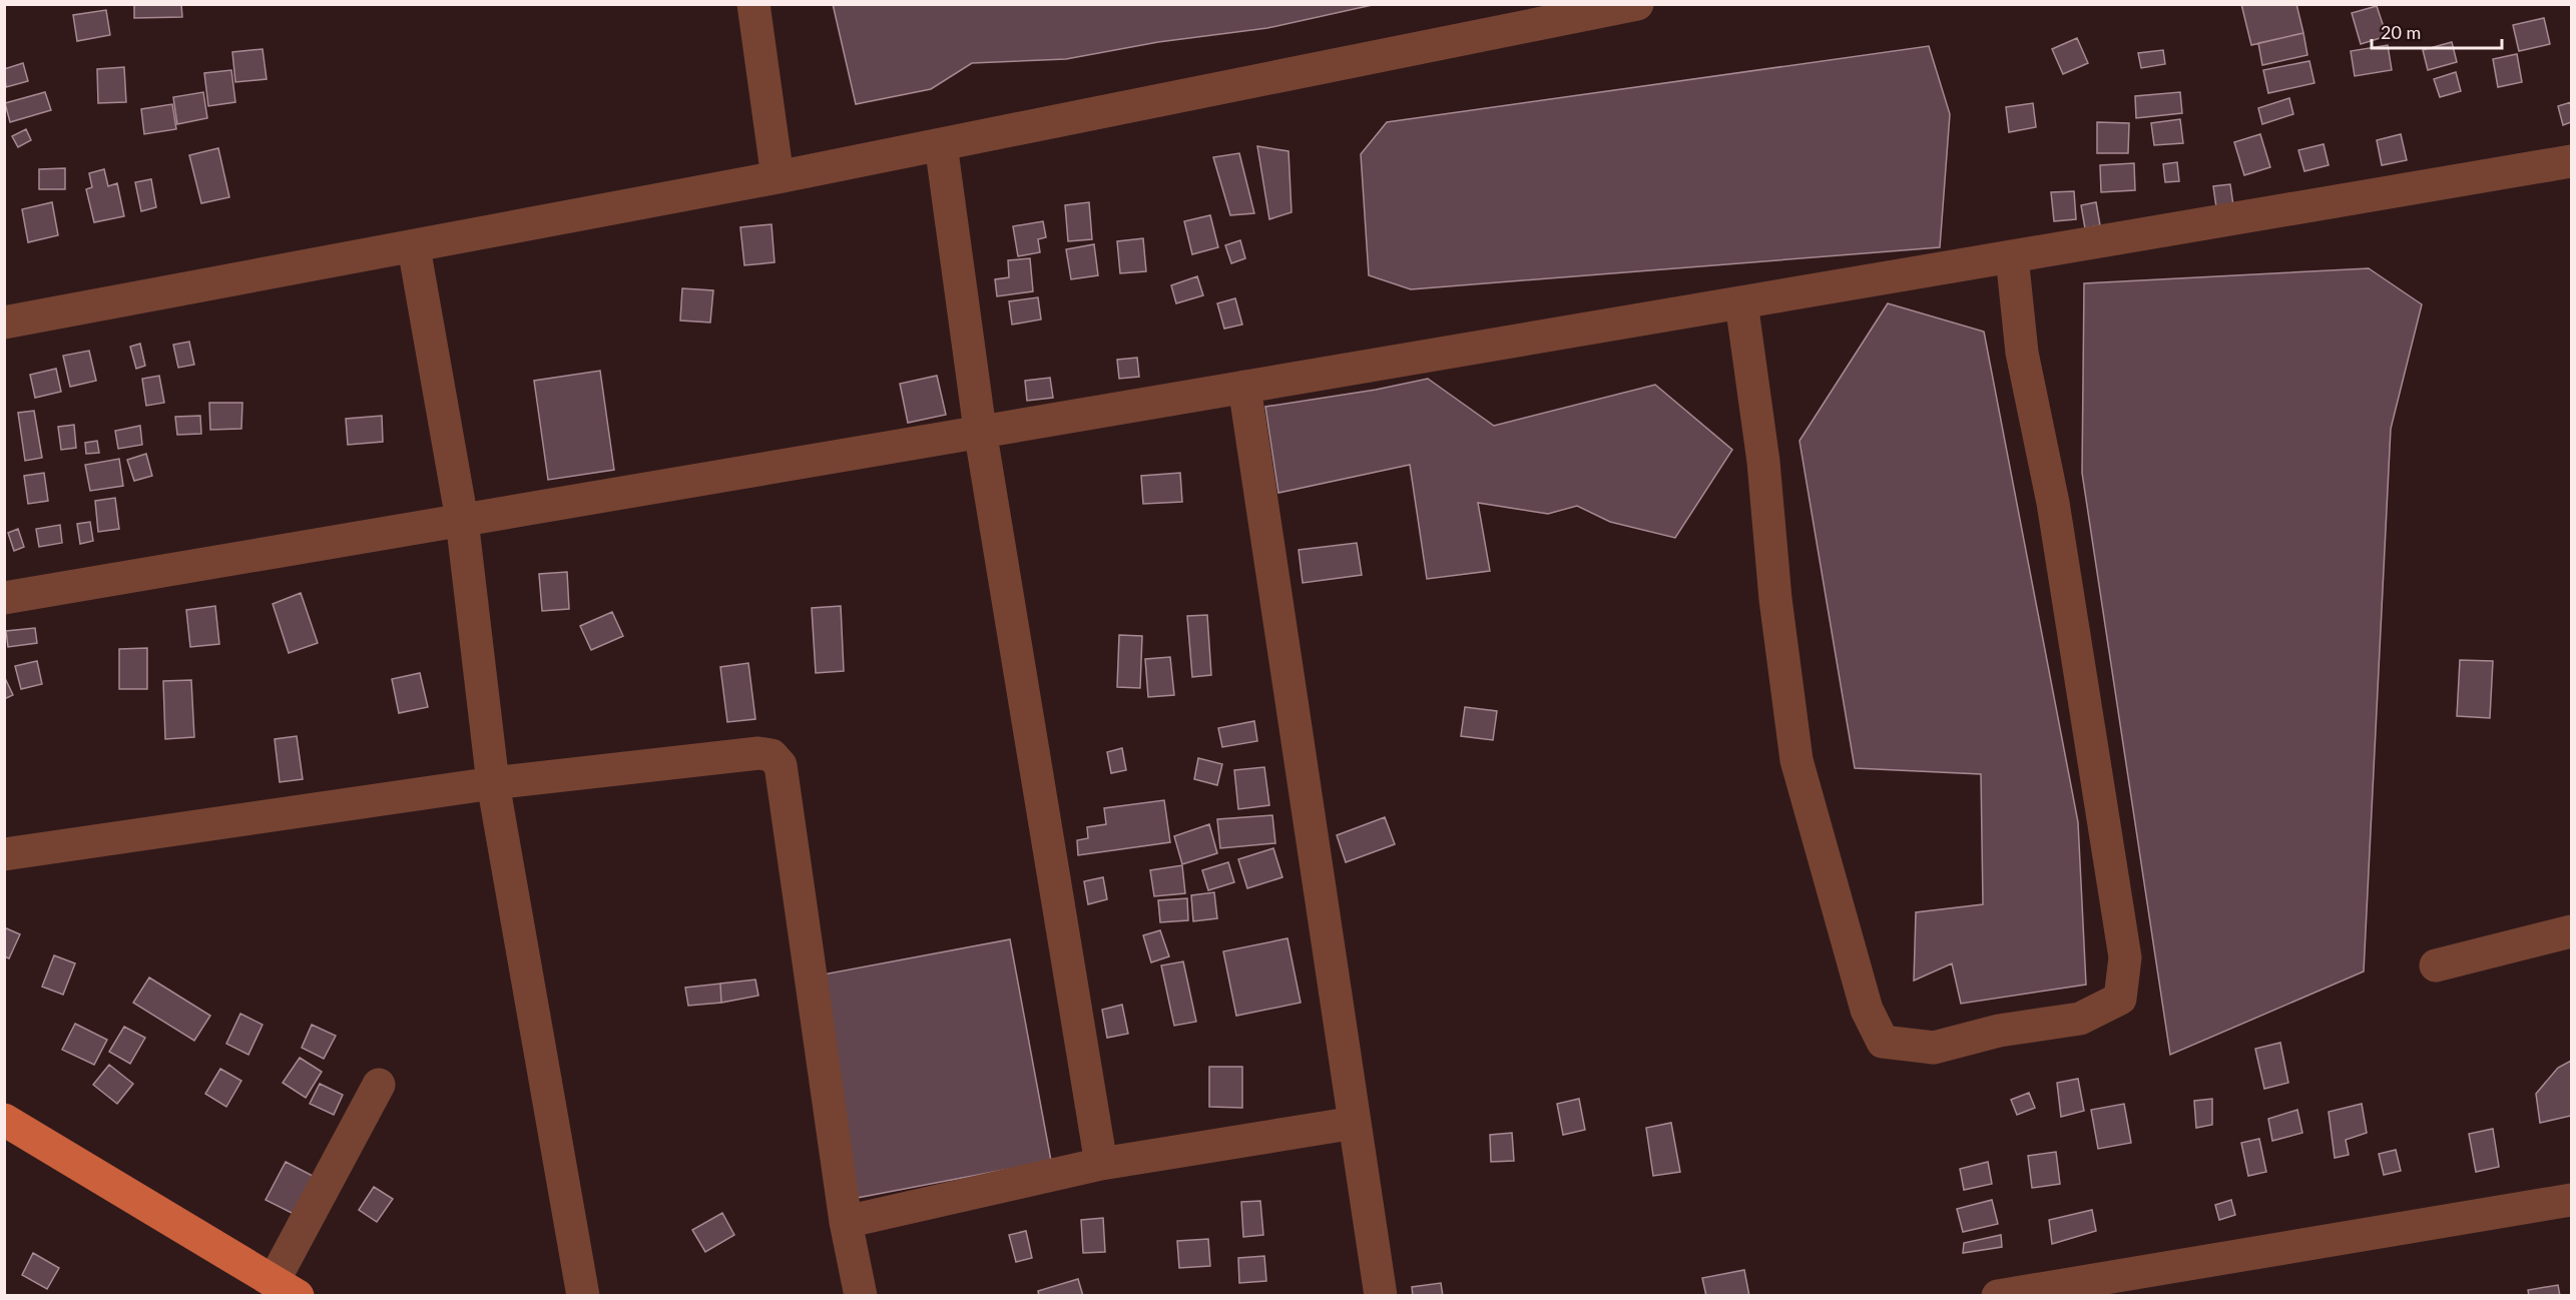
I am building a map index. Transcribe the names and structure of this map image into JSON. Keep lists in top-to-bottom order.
{
  "scale_bar": "20 m"
}
